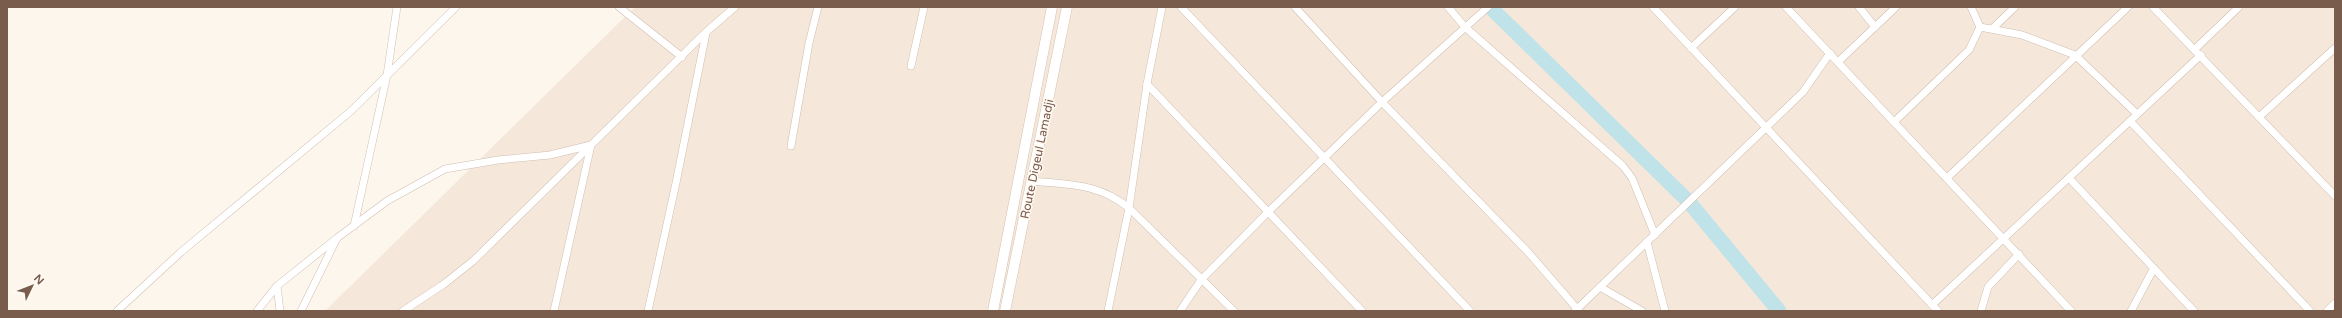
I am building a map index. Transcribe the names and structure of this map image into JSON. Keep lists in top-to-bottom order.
{
  "streets": {
    "main road": ["Route Digeul Lamadji"]
  },
  "north": "top right"
}
